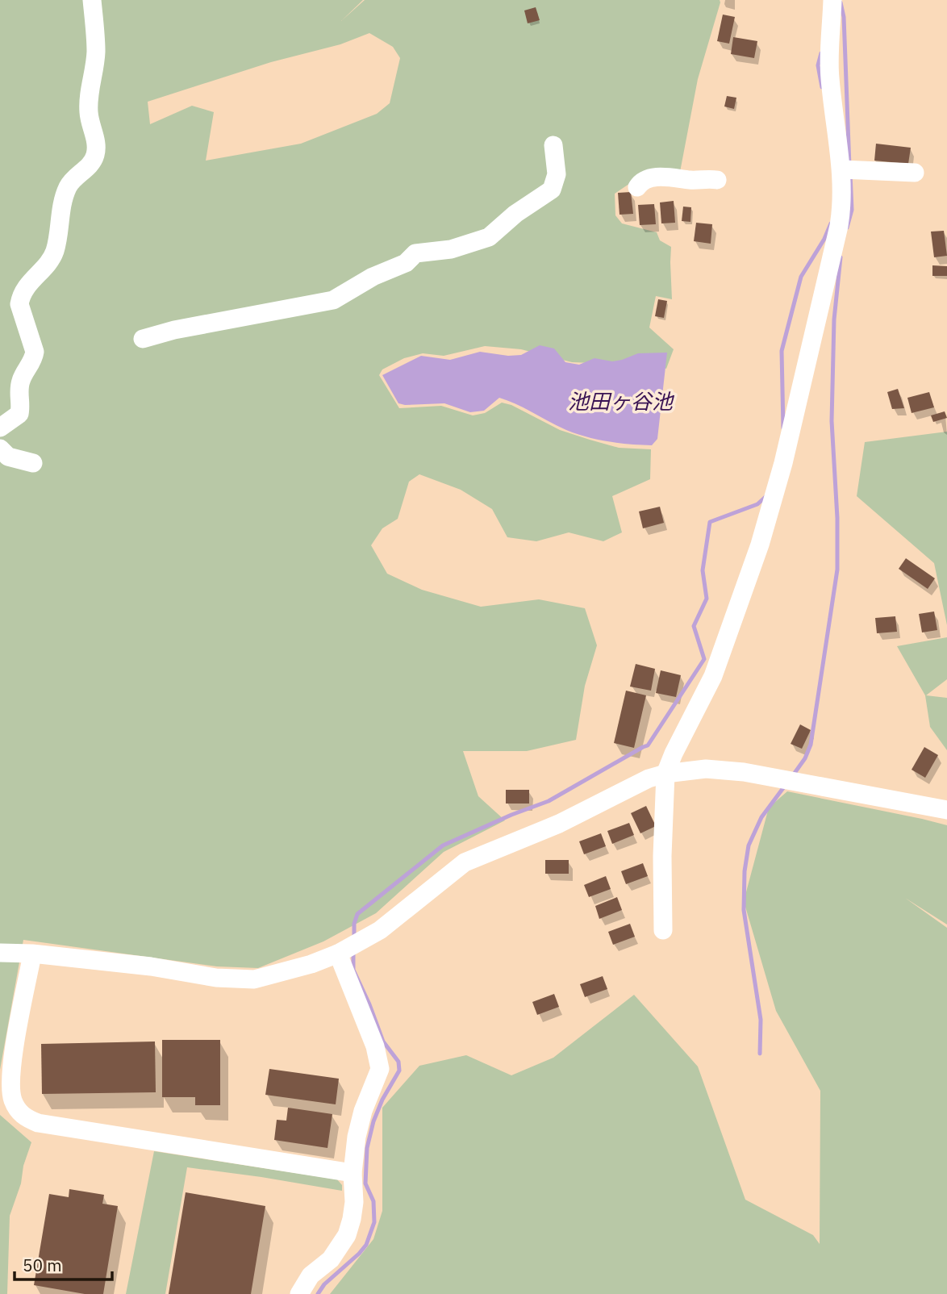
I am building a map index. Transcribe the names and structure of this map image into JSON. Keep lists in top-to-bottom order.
{
  "water": ["池田ヶ谷池"],
  "scale_bar": "50 m"
}
